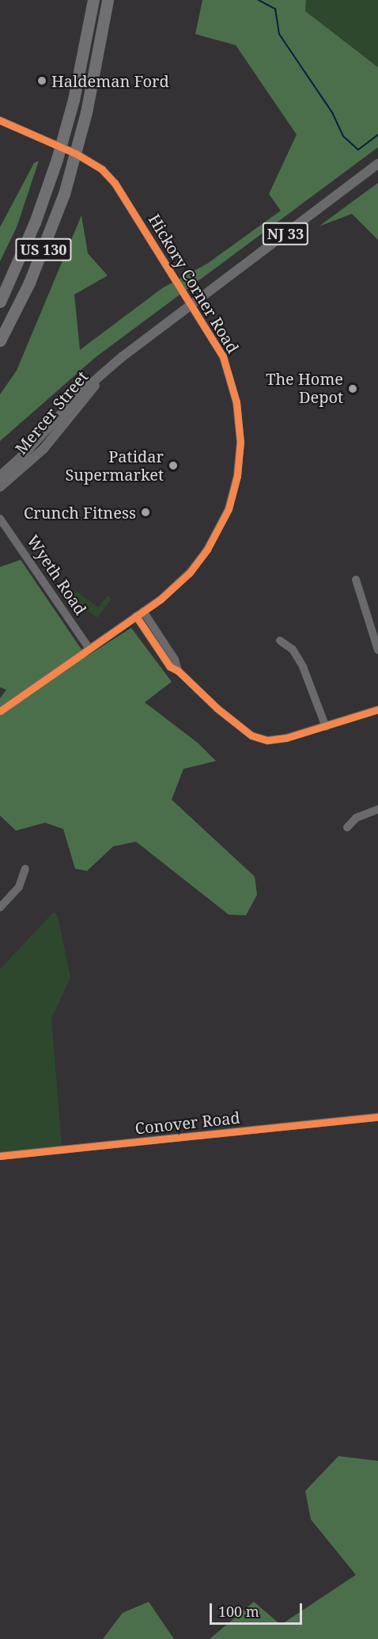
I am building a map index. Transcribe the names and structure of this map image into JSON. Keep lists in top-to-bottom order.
{
  "streets": {
    "highway": ["US 130"],
    "main road": ["NJ 33", "Mercer Street"],
    "street": ["Hickory Corner Road", "Wyeth Road", "Conover Road"]
  },
  "crossings": [
    ["US 130", "Hickory Corner Road"],
    ["Hickory Corner Road", "Mercer Street"],
    ["Hickory Corner Road", "Wyeth Road"]
  ],
  "places": [
    "Haldeman Ford",
    "The Home Depot",
    "Patidar Supermarket",
    "Crunch Fitness"
  ],
  "scale_bar": "100 m"
}
